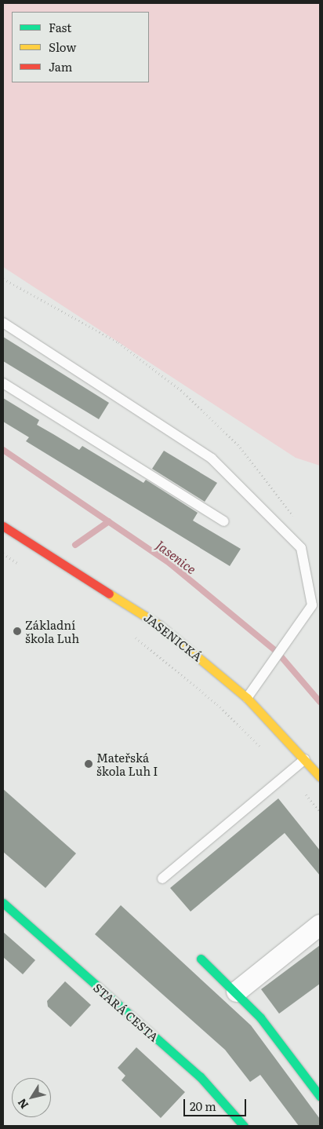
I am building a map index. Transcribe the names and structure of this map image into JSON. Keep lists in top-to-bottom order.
{
  "streets": {
    "street": ["JASENICKÁ", "STARÁ CESTA"]
  },
  "water": ["Jasenice"],
  "places": ["Základní škola Luh", "Mateřská škola Luh I"],
  "legend": ["Fast", "Slow", "Jam"],
  "scale_bar": "20 m",
  "north": "bottom left"
}
